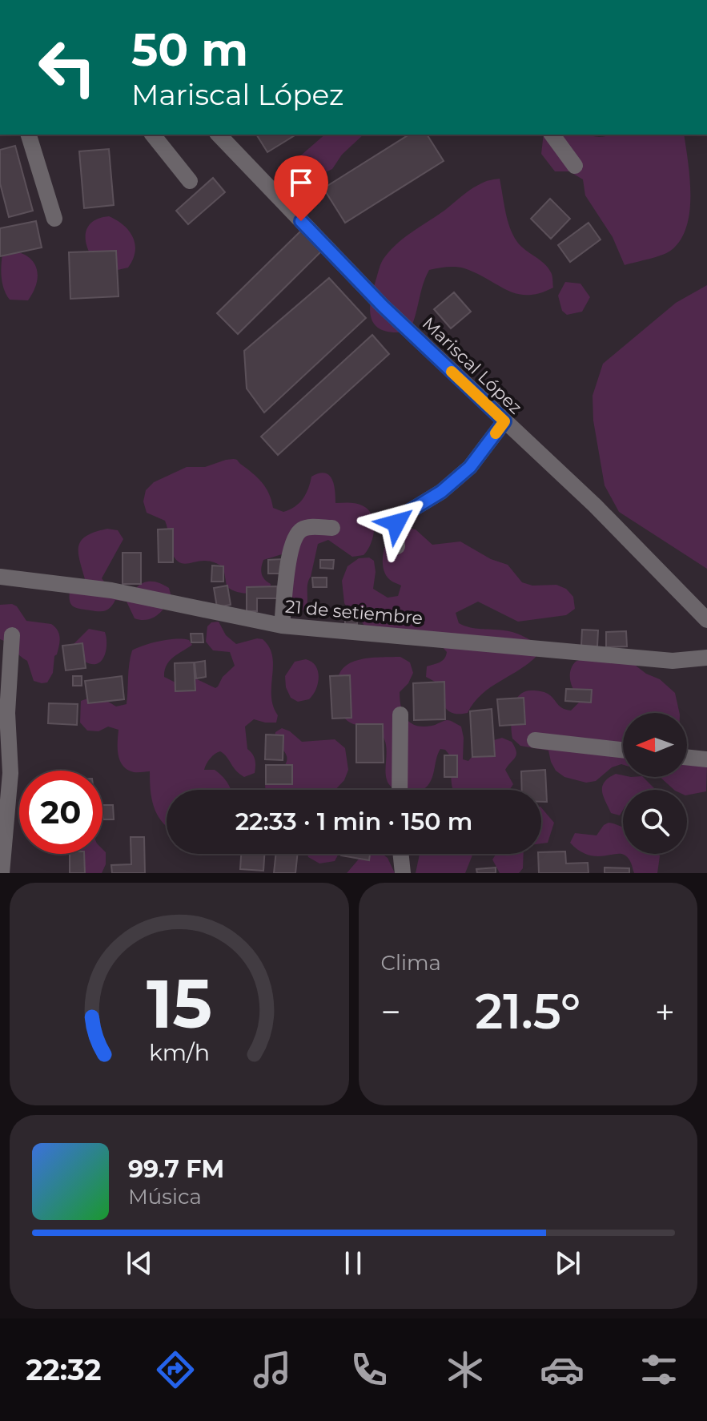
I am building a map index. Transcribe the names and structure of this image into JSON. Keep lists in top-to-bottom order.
{
  "streets": {
    "street": ["Mariscal López", "21 de setiembre"]
  },
  "north": "left",
  "page": {
    "turn": ["50 m", "Mariscal López"],
    "limit": "20",
    "trip": "22:33 · 1 min · 150 m",
    "tile": "Clima",
    "heat": ["−", "21.5°", "+"],
    "song": ["99.7 FM", "Música"],
    "tabs": "22:32",
    "gauge": ["15", "km/h"]
  }
}
